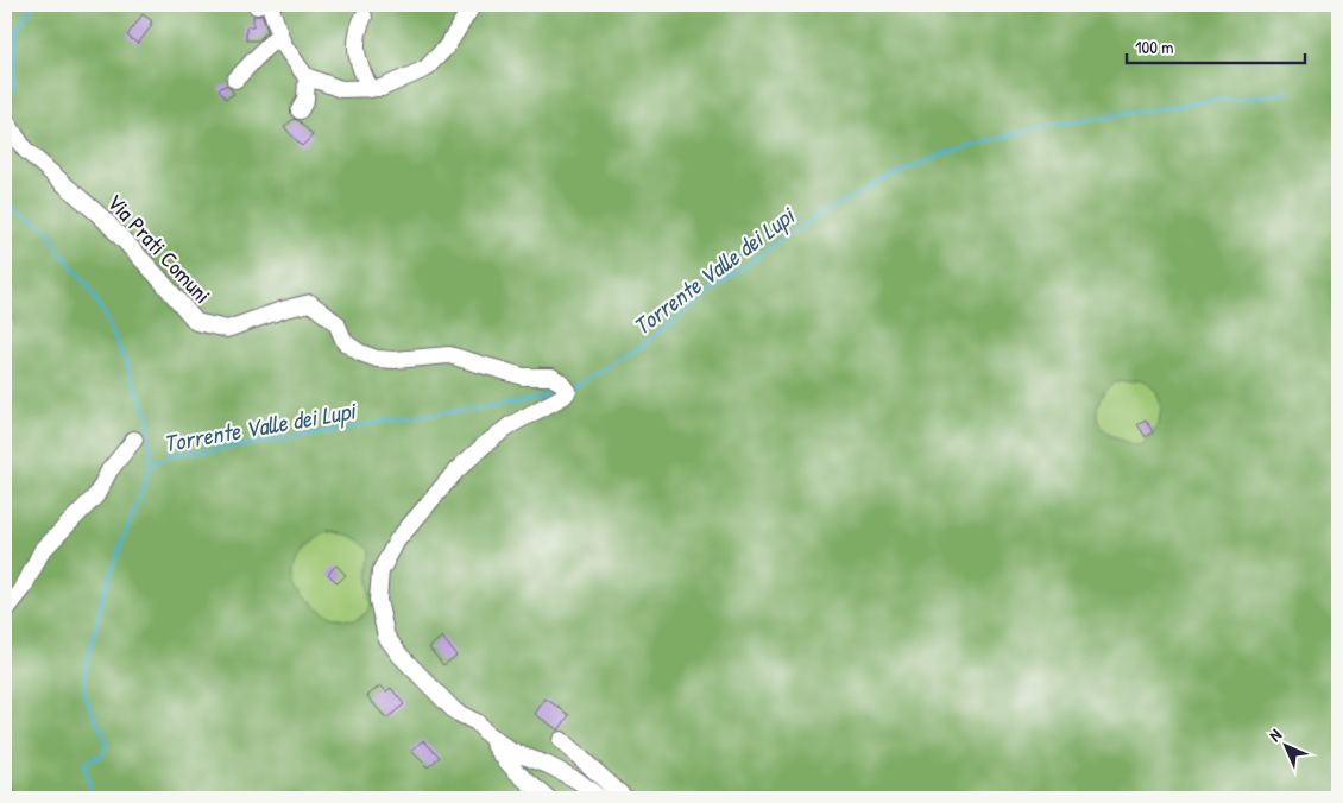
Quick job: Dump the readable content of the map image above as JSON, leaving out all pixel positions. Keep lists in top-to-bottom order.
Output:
{
  "streets": {
    "street": ["Via Prati Comuni"]
  },
  "water": ["Torrente Valle dei Lupi"],
  "scale_bar": "100 m",
  "north": "top left"
}
